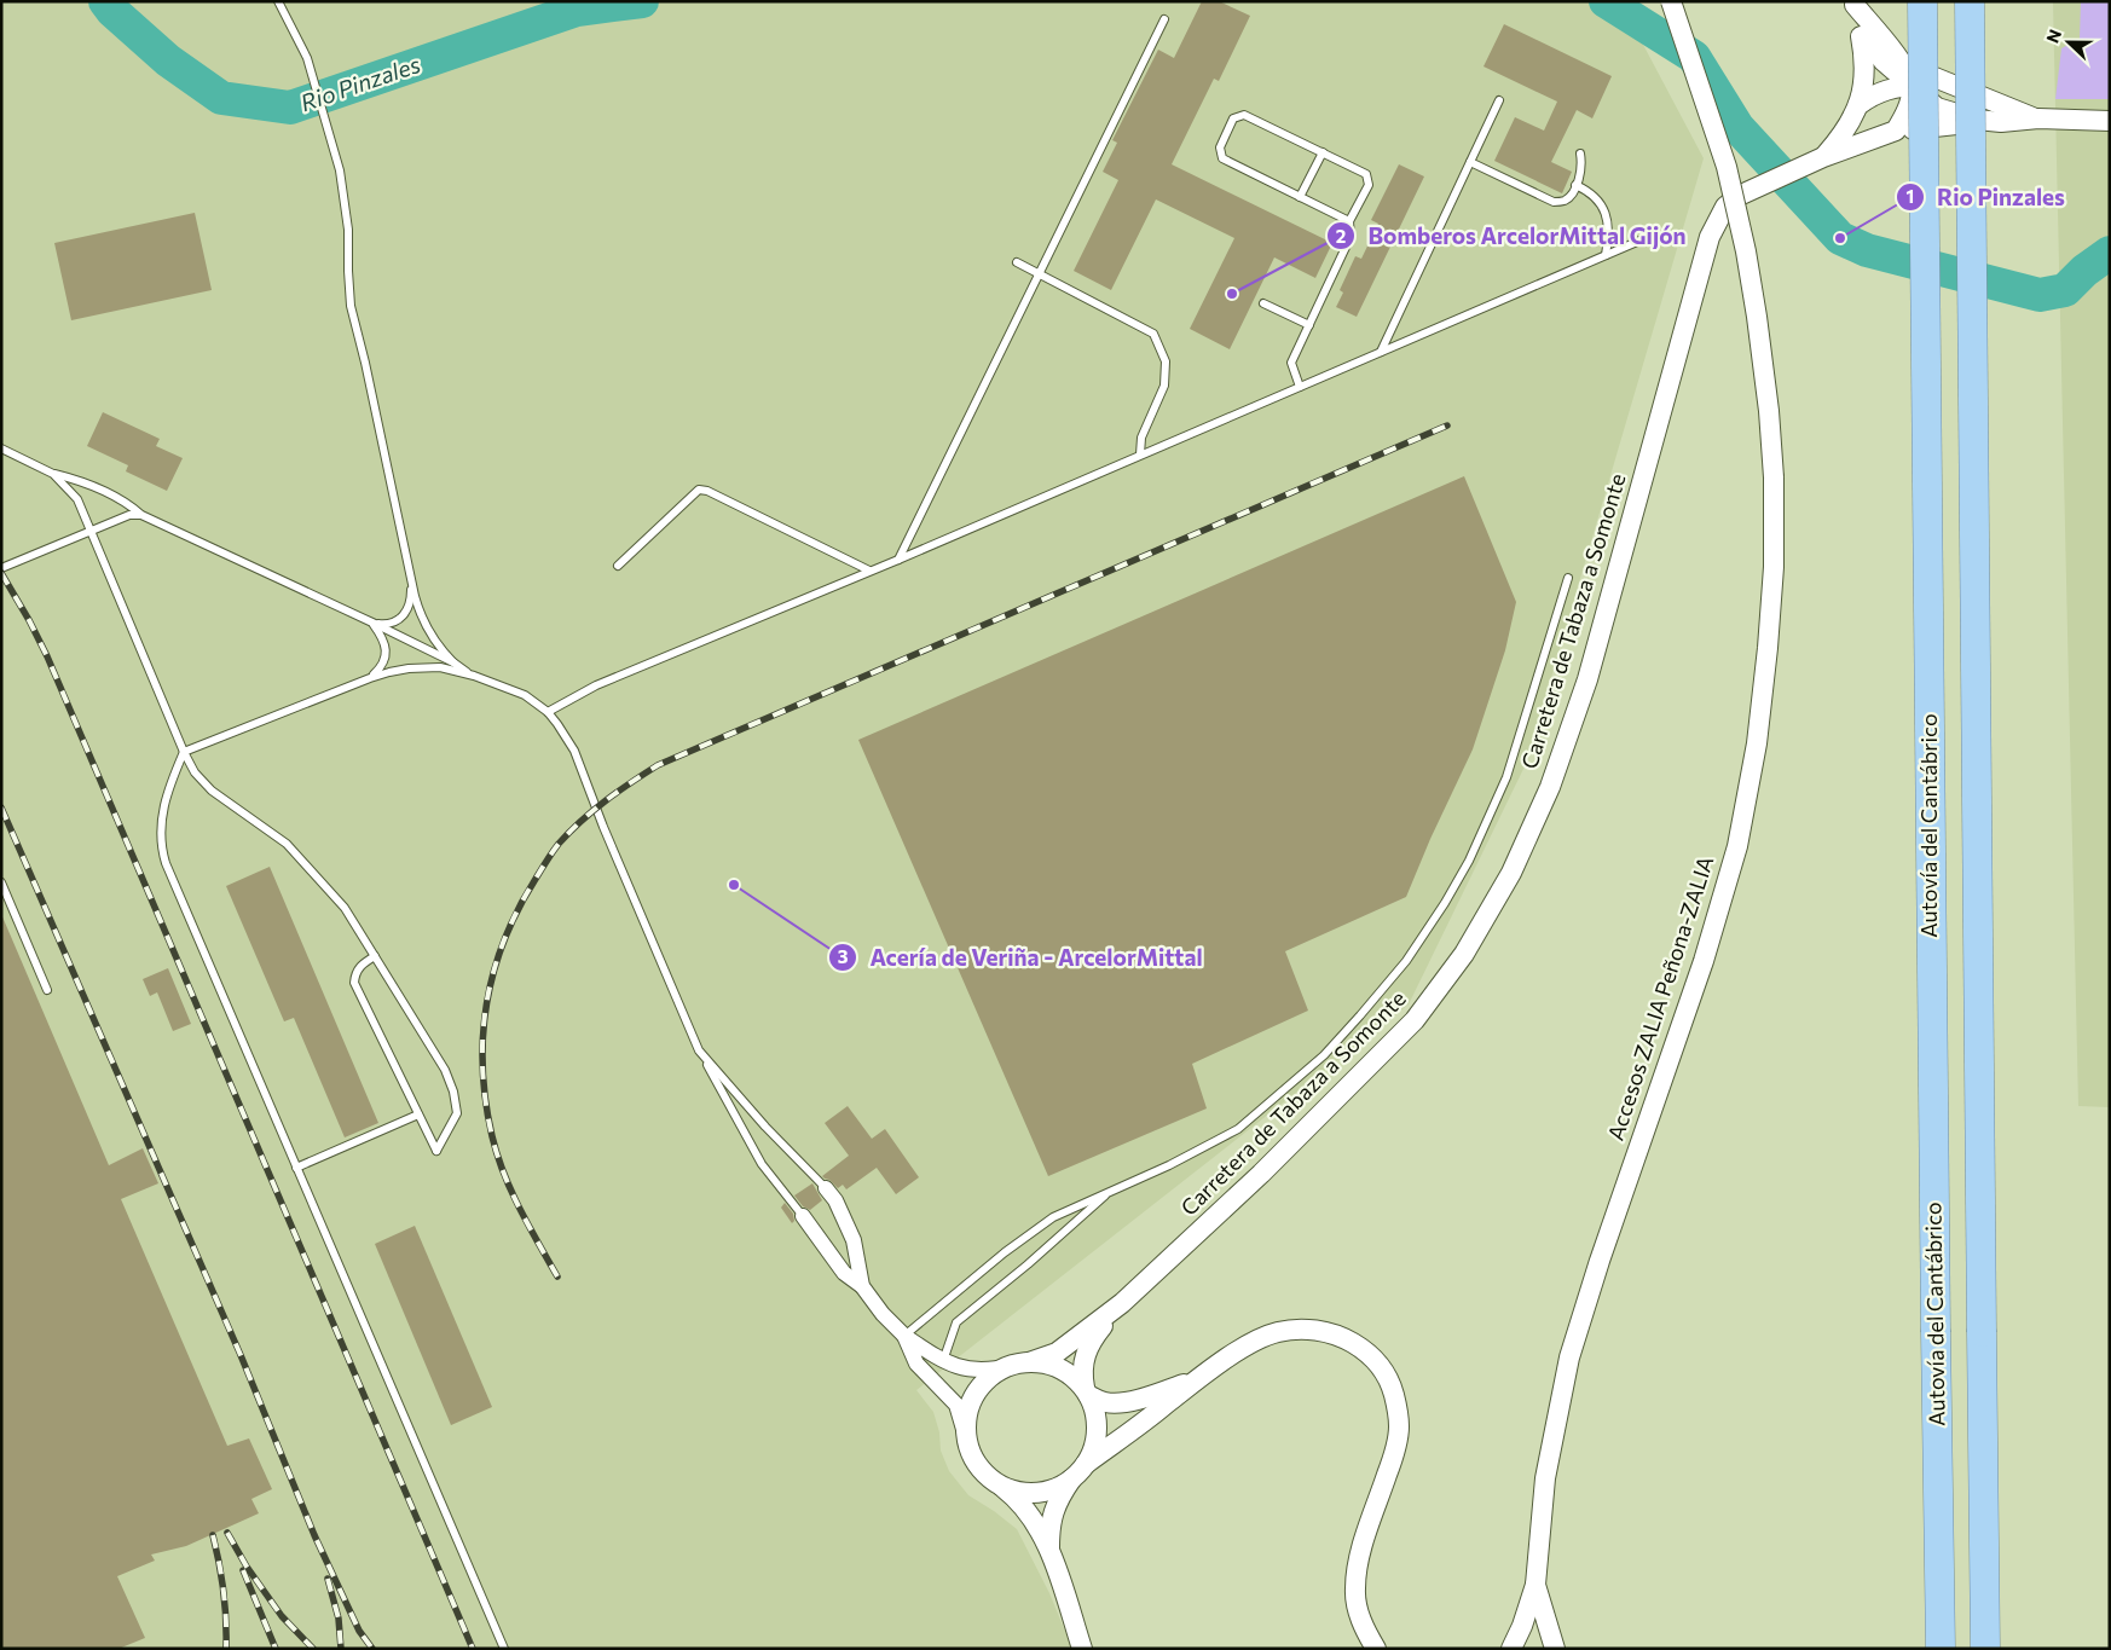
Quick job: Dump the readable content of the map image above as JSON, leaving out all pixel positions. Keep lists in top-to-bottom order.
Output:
{
  "streets": {
    "highway": ["Autovía del Cantábrico"],
    "street": ["Carretera de Tabaza a Somonte", "Accesos ZALIA Peñona-ZALIA"]
  },
  "water": ["Rio Pinzales"],
  "places": ["Rio Pinzales", "Bomberos ArcelorMittal Gijón", "Acería de Veriña - ArcelorMittal"],
  "north": "left"
}
